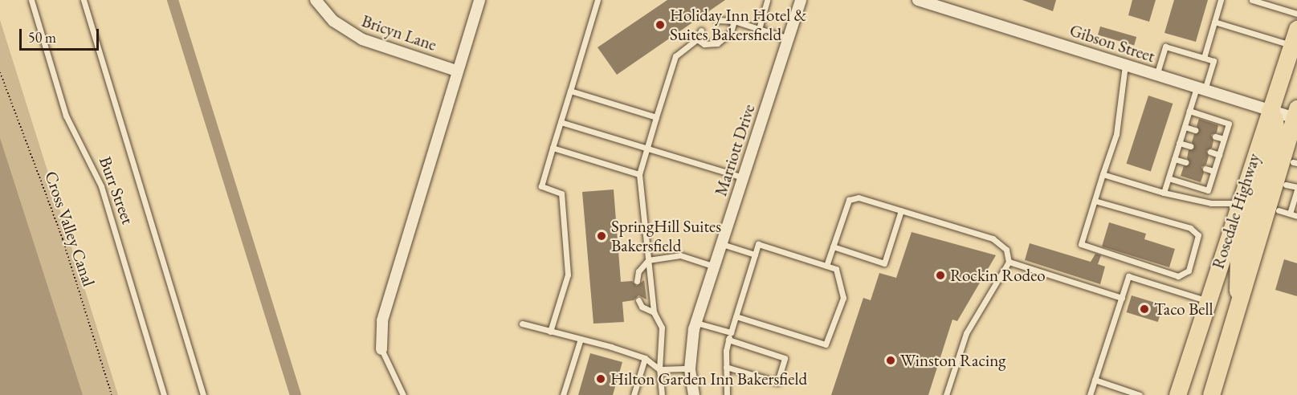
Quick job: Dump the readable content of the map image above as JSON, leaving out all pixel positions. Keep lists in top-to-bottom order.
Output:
{
  "streets": {
    "main road": ["Rosedale Highway"],
    "street": ["Bricyn Lane", "Gibson Street", "Marriott Drive"],
    "lane": ["Burr Street"],
    "path": ["Cross Valley Canal"]
  },
  "crossings": [
    ["Gibson Street", "Rosedale Highway"]
  ],
  "places": [
    "Holiday Inn Hotel & Suites Bakersfield",
    "SpringHill Suites Bakersfield",
    "Rockin Rodeo",
    "Taco Bell",
    "Winston Racing",
    "Hilton Garden Inn Bakersfield"
  ],
  "scale_bar": "50 m"
}
